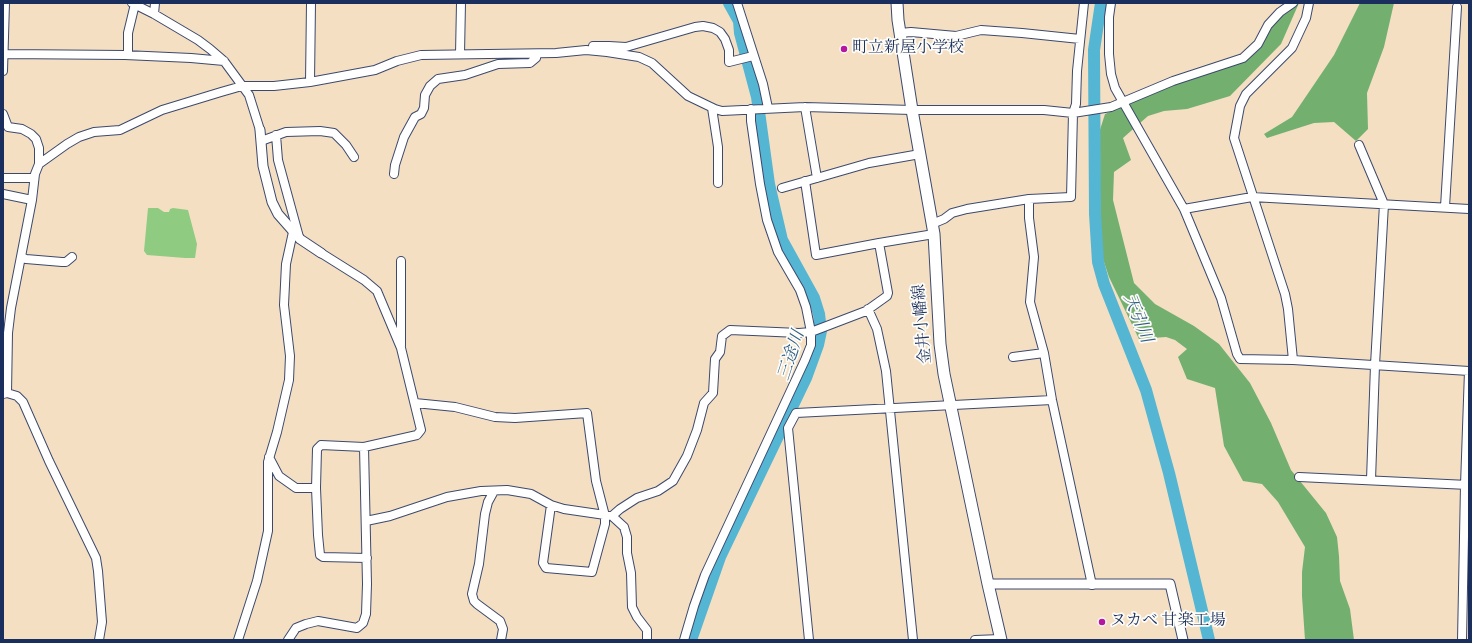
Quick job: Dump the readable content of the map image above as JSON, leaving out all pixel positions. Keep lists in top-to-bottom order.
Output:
{
  "streets": {
    "main road": ["金井小幡線"]
  },
  "water": ["天引川", "三途川"],
  "places": ["町立新屋小学校", "ヌカベ 甘楽工場"]
}
